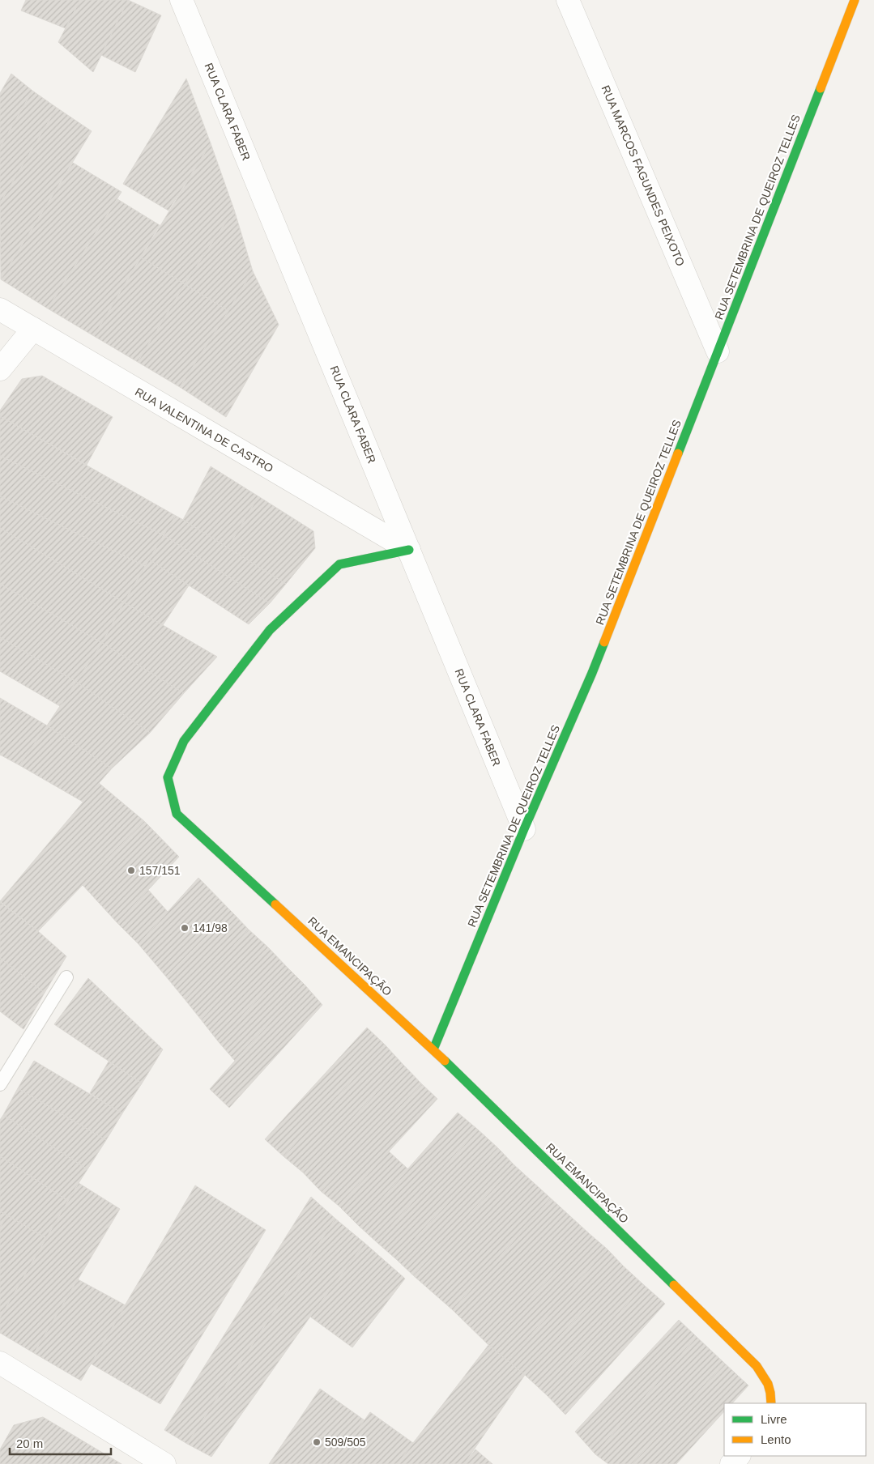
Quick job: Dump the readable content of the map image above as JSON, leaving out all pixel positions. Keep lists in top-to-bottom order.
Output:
{
  "streets": {
    "street": [
      "RUA CLARA FABER",
      "RUA MARCOS FAGUNDES PEIXOTO",
      "RUA SETEMBRINA DE QUEIROZ TELLES",
      "RUA VALENTINA DE CASTRO",
      "RUA EMANCIPAÇÃO"
    ]
  },
  "crossings": [
    ["RUA CLARA FABER", "RUA SETEMBRINA DE QUEIROZ TELLES"],
    ["RUA CLARA FABER", "RUA VALENTINA DE CASTRO"],
    ["RUA CLARA FABER", "RUA EMANCIPAÇÃO"],
    ["RUA MARCOS FAGUNDES PEIXOTO", "RUA SETEMBRINA DE QUEIROZ TELLES"],
    ["RUA SETEMBRINA DE QUEIROZ TELLES", "RUA EMANCIPAÇÃO"],
    ["RUA VALENTINA DE CASTRO", "RUA EMANCIPAÇÃO"]
  ],
  "places": ["157/151", "141/98", "509/505"],
  "legend": ["Livre", "Lento"],
  "scale_bar": "20 m"
}
